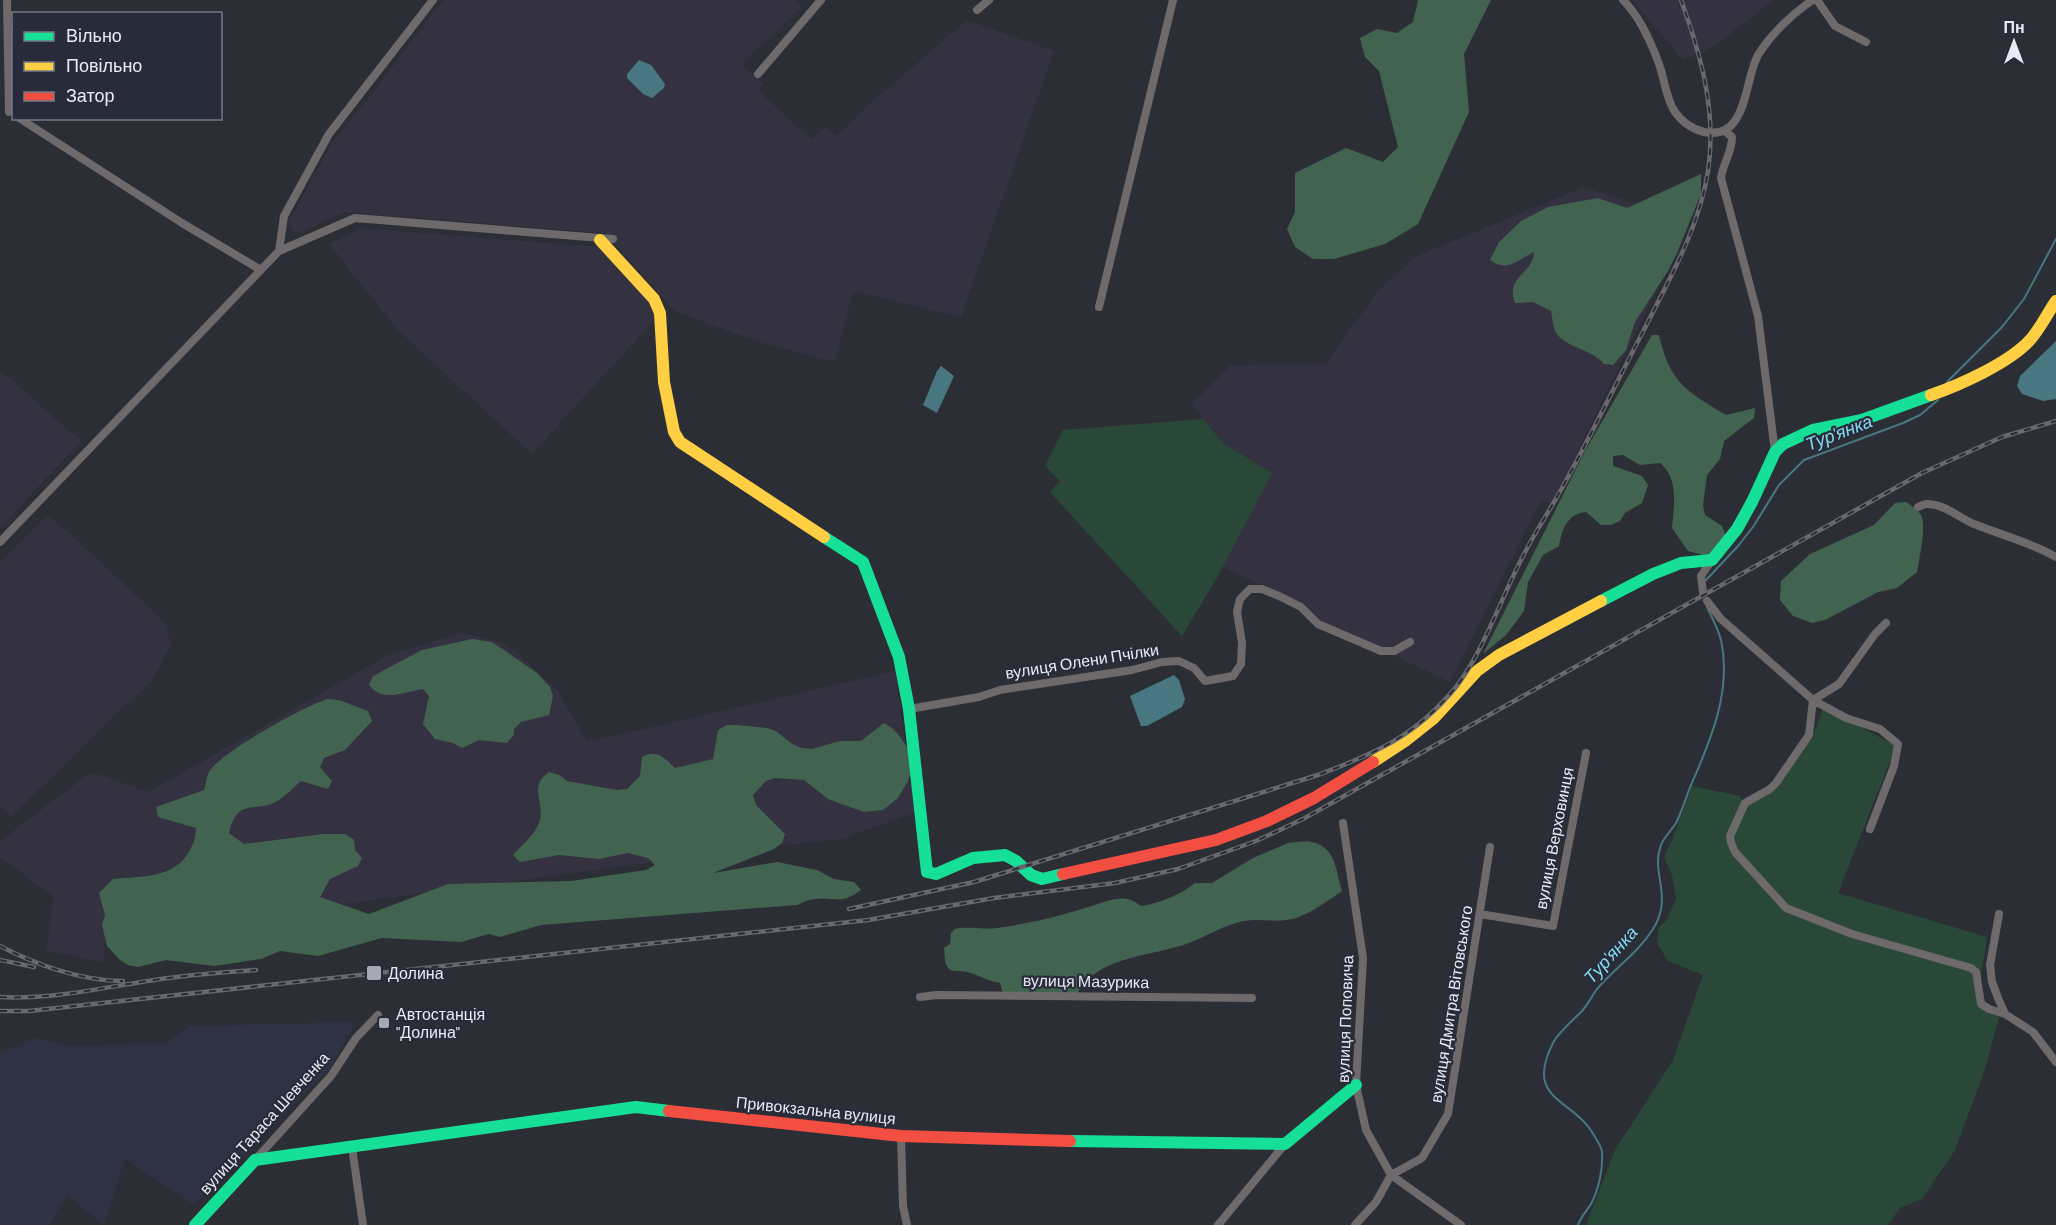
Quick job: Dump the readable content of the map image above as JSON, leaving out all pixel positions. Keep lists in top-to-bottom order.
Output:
{
  "streets": {
    "street": [
      "вулиця Олени Пчілки",
      "вулиця Верховинця",
      "вулиця Мазурика",
      "вулиця Дмитра Вітовського",
      "вулиця Поповича",
      "Привокзальна вулиця",
      "вулиця Тараса Шевченка"
    ]
  },
  "crossings": [
    ["вулиця Верховинця", "вулиця Дмитра Вітовського"],
    ["вулиця Дмитра Вітовського", "вулиця Поповича"],
    ["Привокзальна вулиця", "вулиця Тараса Шевченка"]
  ],
  "water": ["Тур'янка"],
  "places": {
    "transit": ["Долина", "Автостанція \"Долина\""]
  },
  "legend": ["Вільно", "Повільно", "Затор"],
  "north": "top"
}
